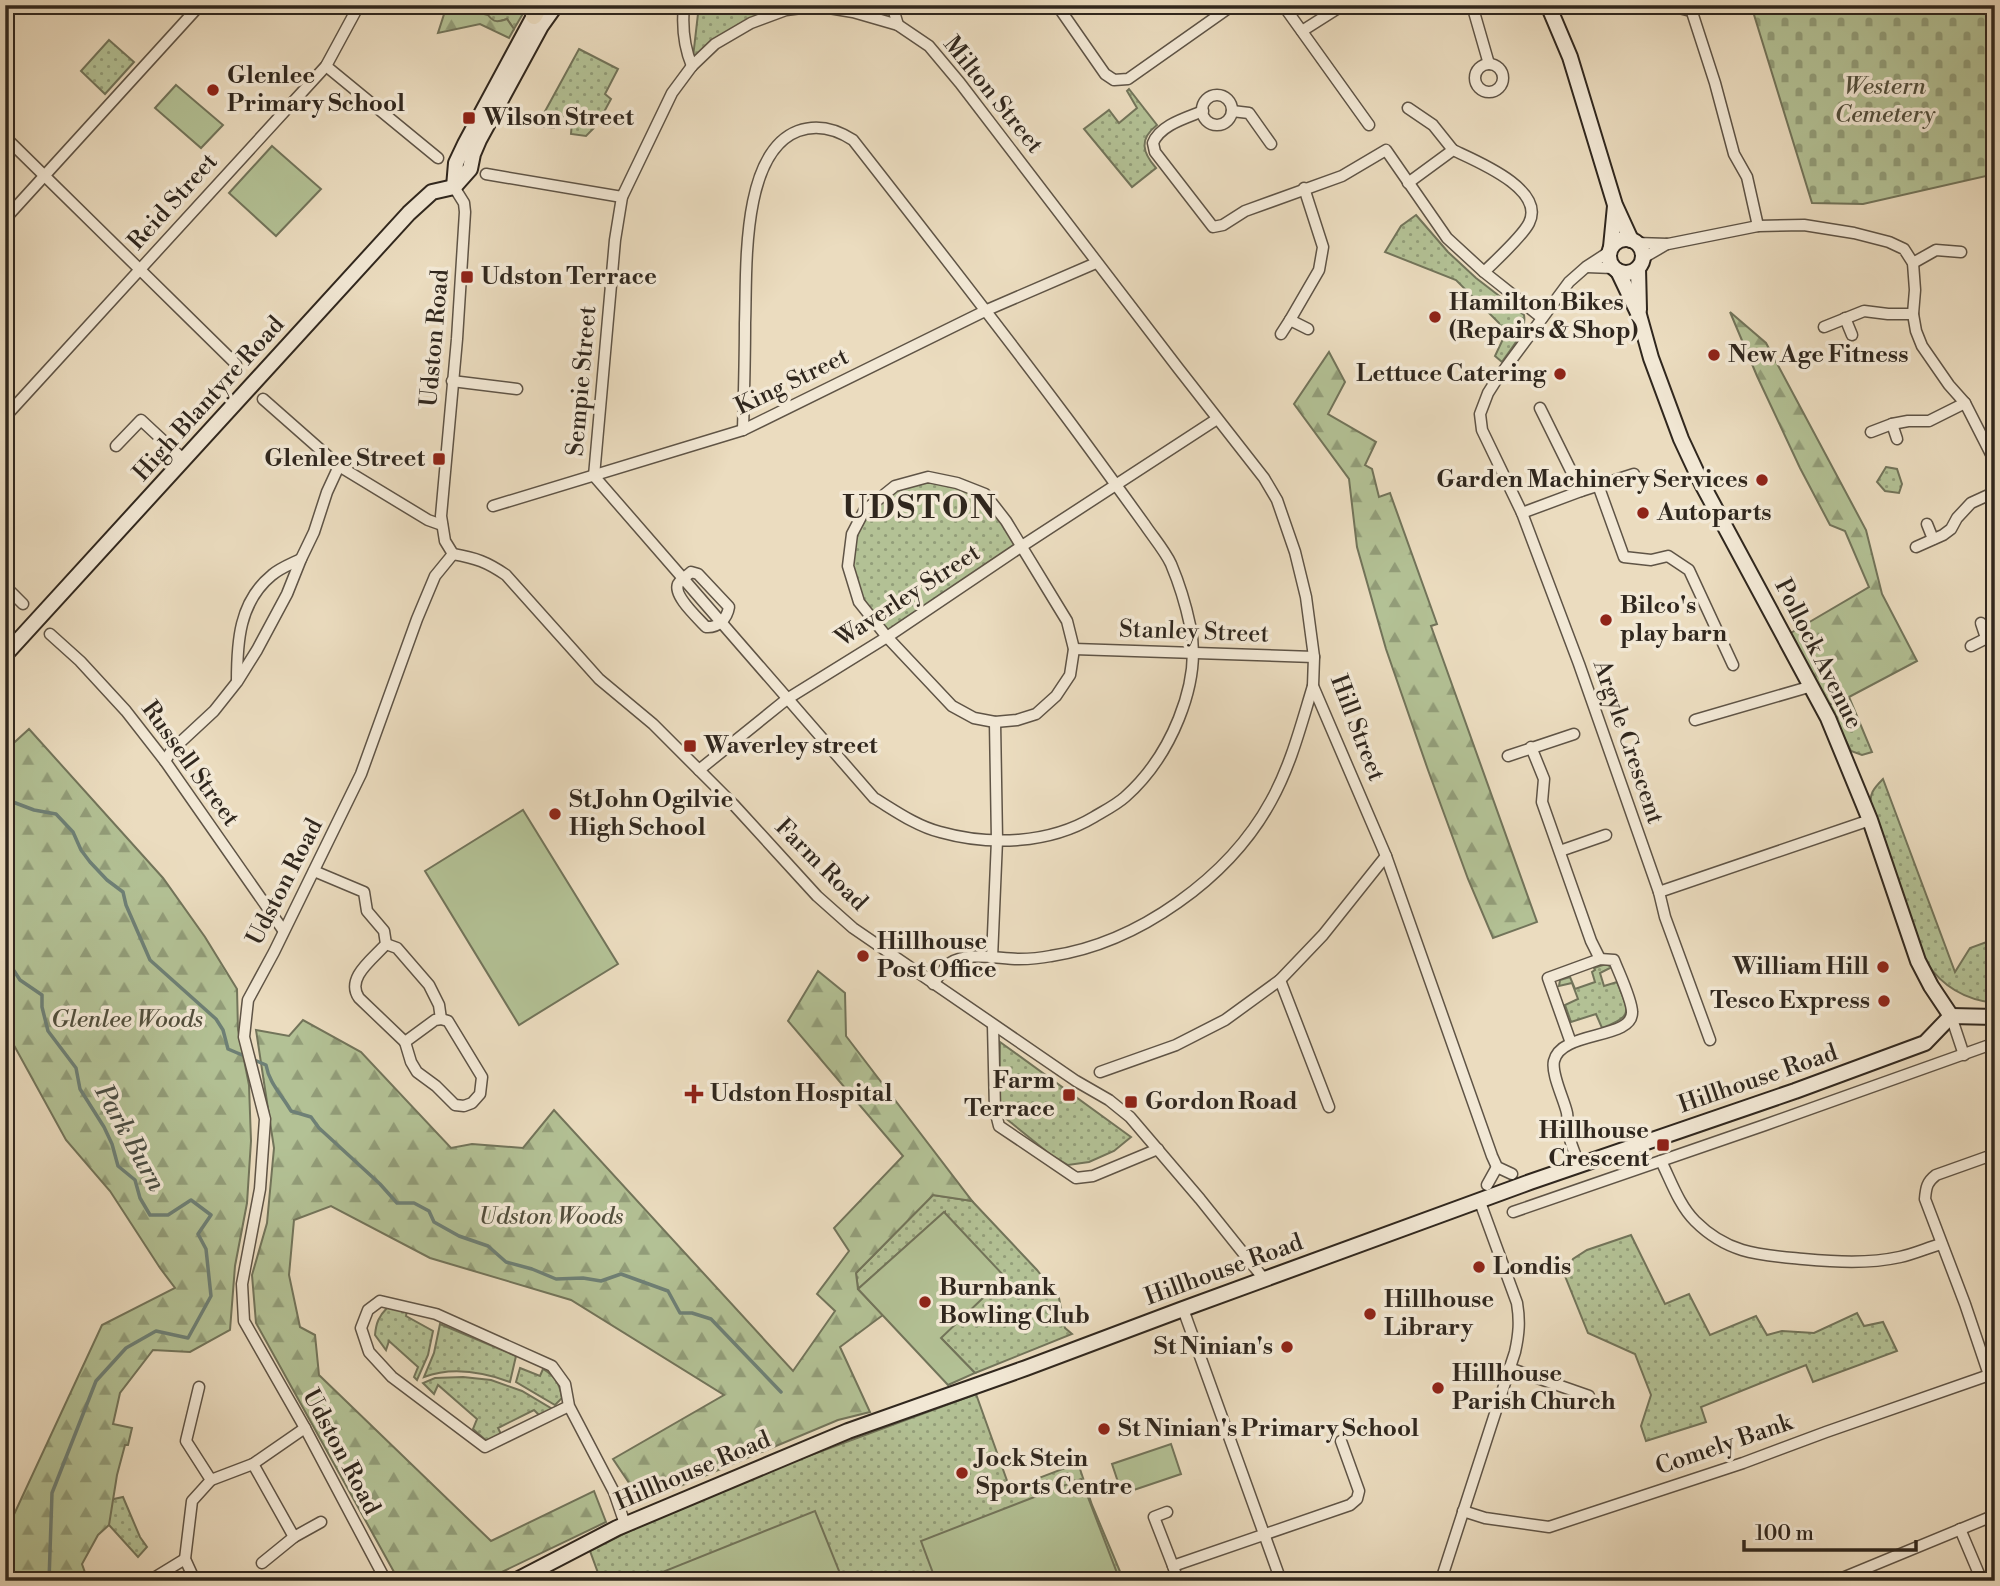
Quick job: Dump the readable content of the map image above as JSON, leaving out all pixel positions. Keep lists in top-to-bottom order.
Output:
{
  "streets": {
    "street": [
      "Milton Street",
      "Reid Street",
      "Udston Road",
      "Sempie Street",
      "King Street",
      "High Blantyre Road",
      "Waverley Street",
      "Stanley Street",
      "Pollock Avenue",
      "Hill Street",
      "Argyle Crescent",
      "Russell Street",
      "Farm Road",
      "Hillhouse Road",
      "Comely Bank"
    ]
  },
  "crossings": [
    ["Milton Street", "Sempie Street"],
    ["Milton Street", "King Street"],
    ["Milton Street", "Hill Street"],
    ["Udston Road", "High Blantyre Road"],
    ["Udston Road", "Russell Street"],
    ["Udston Road", "Farm Road"],
    ["Sempie Street", "King Street"],
    ["Sempie Street", "Waverley Street"],
    ["Sempie Street", "Stanley Street"],
    ["King Street", "Hill Street"],
    ["Waverley Street", "Hill Street"],
    ["Waverley Street", "Farm Road"],
    ["Stanley Street", "Hill Street"],
    ["Pollock Avenue", "Argyle Crescent"],
    ["Pollock Avenue", "Hillhouse Road"],
    ["Farm Road", "Hillhouse Road"]
  ],
  "districts": ["UDSTON"],
  "water": ["Park Burn"],
  "parks": ["Western Cemetery", "Glenlee Woods", "Udston Woods"],
  "places": {
    "other": [
      "Glenlee Primary School",
      "Hamilton Bikes (Repairs & Shop)",
      "New Age Fitness",
      "Lettuce Catering",
      "Garden Machinery Services",
      "Autoparts",
      "Bilco's play barn",
      "St John Ogilvie High School",
      "Hillhouse Post Office",
      "William Hill",
      "Tesco Express",
      "Londis",
      "Burnbank Bowling Club",
      "Hillhouse Library",
      "St Ninian's",
      "Hillhouse Parish Church",
      "St Ninian's Primary School",
      "Jock Stein Sports Centre"
    ],
    "transit": [
      "Wilson Street",
      "Udston Terrace",
      "Glenlee Street",
      "Waverley street",
      "Farm Terrace",
      "Gordon Road",
      "Hillhouse Crescent"
    ],
    "health": ["Udston Hospital"]
  },
  "scale_bar": "100 m"
}
